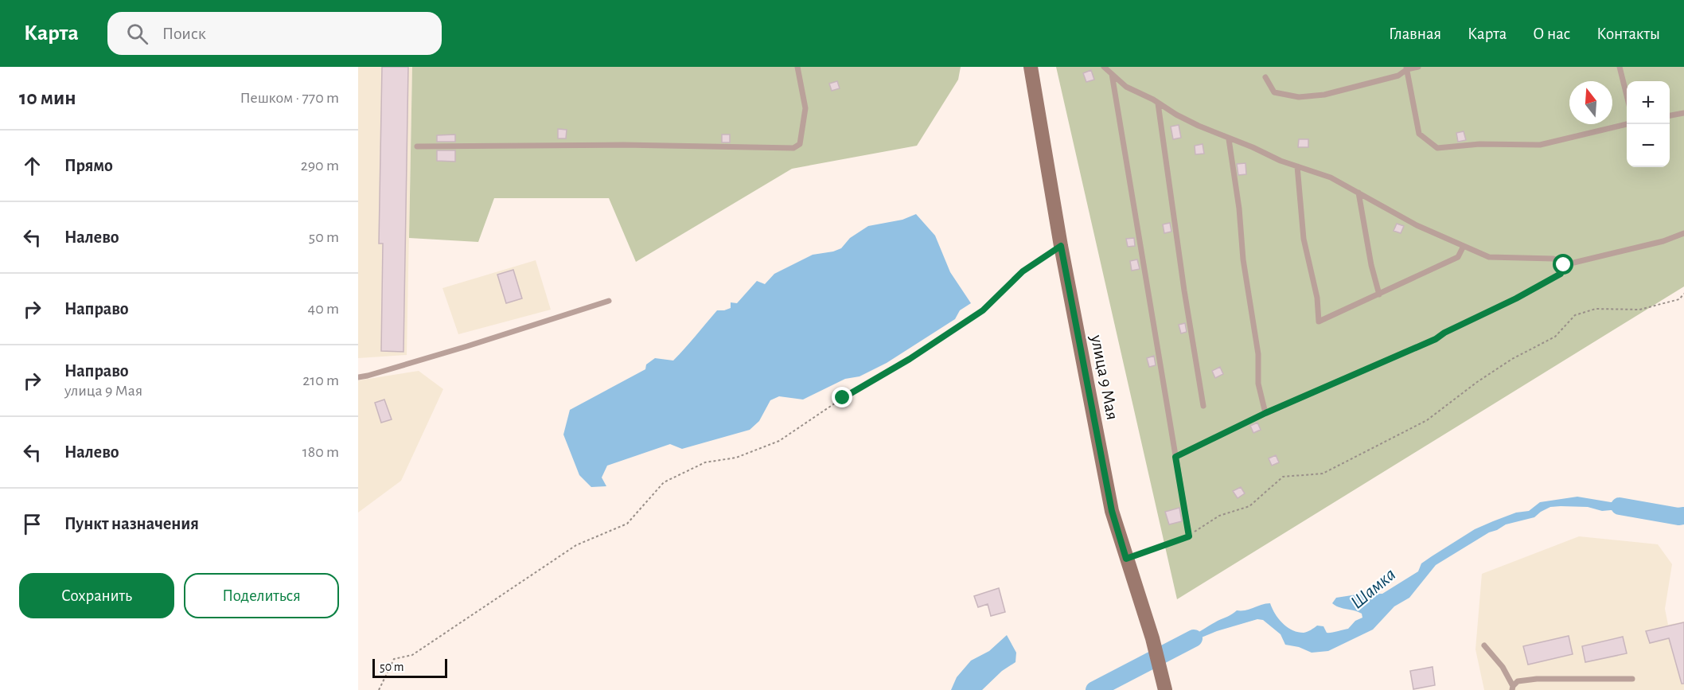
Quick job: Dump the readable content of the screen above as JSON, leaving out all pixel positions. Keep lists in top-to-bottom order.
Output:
{
  "streets": {
    "main road": ["улица 9 Мая"]
  },
  "water": ["Шамка"],
  "scale_bar": "50 m",
  "north": "top",
  "page": {
    "header": "Карта",
    "search": "Поиск",
    "nav": [
      "Главная",
      "Карта",
      "О нас",
      "Контакты"
    ],
    "heading": ["10 мин", "Пешком · 770 m"],
    "map_buttons": ["+", "−"],
    "list": [
      ["Прямо", "290 m"],
      ["Налево", "50 m"],
      ["Направо", "40 m"],
      ["Направо", "улица 9 Мая", "210 m"],
      ["Налево", "180 m"],
      "Пункт назначения"
    ],
    "buttons": ["Сохранить", "Поделиться"],
    "scale": "50 m"
  }
}
